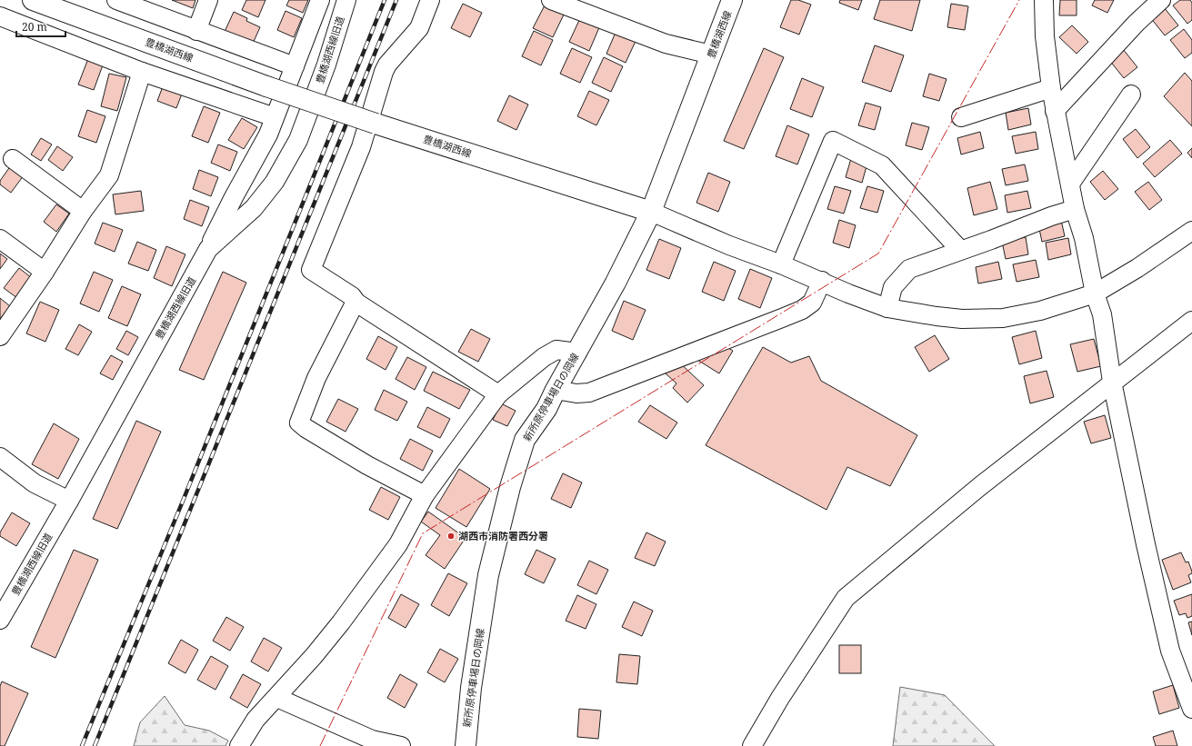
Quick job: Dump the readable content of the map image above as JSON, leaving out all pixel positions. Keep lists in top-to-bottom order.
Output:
{
  "streets": {
    "main road": ["豊橋湖西線", "新所原停車場日の岡線"],
    "street": ["豊橋湖西線旧道"]
  },
  "crossings": [
    ["豊橋湖西線", "新所原停車場日の岡線"]
  ],
  "places": ["湖西市消防署西分署"],
  "scale_bar": "20 m"
}
